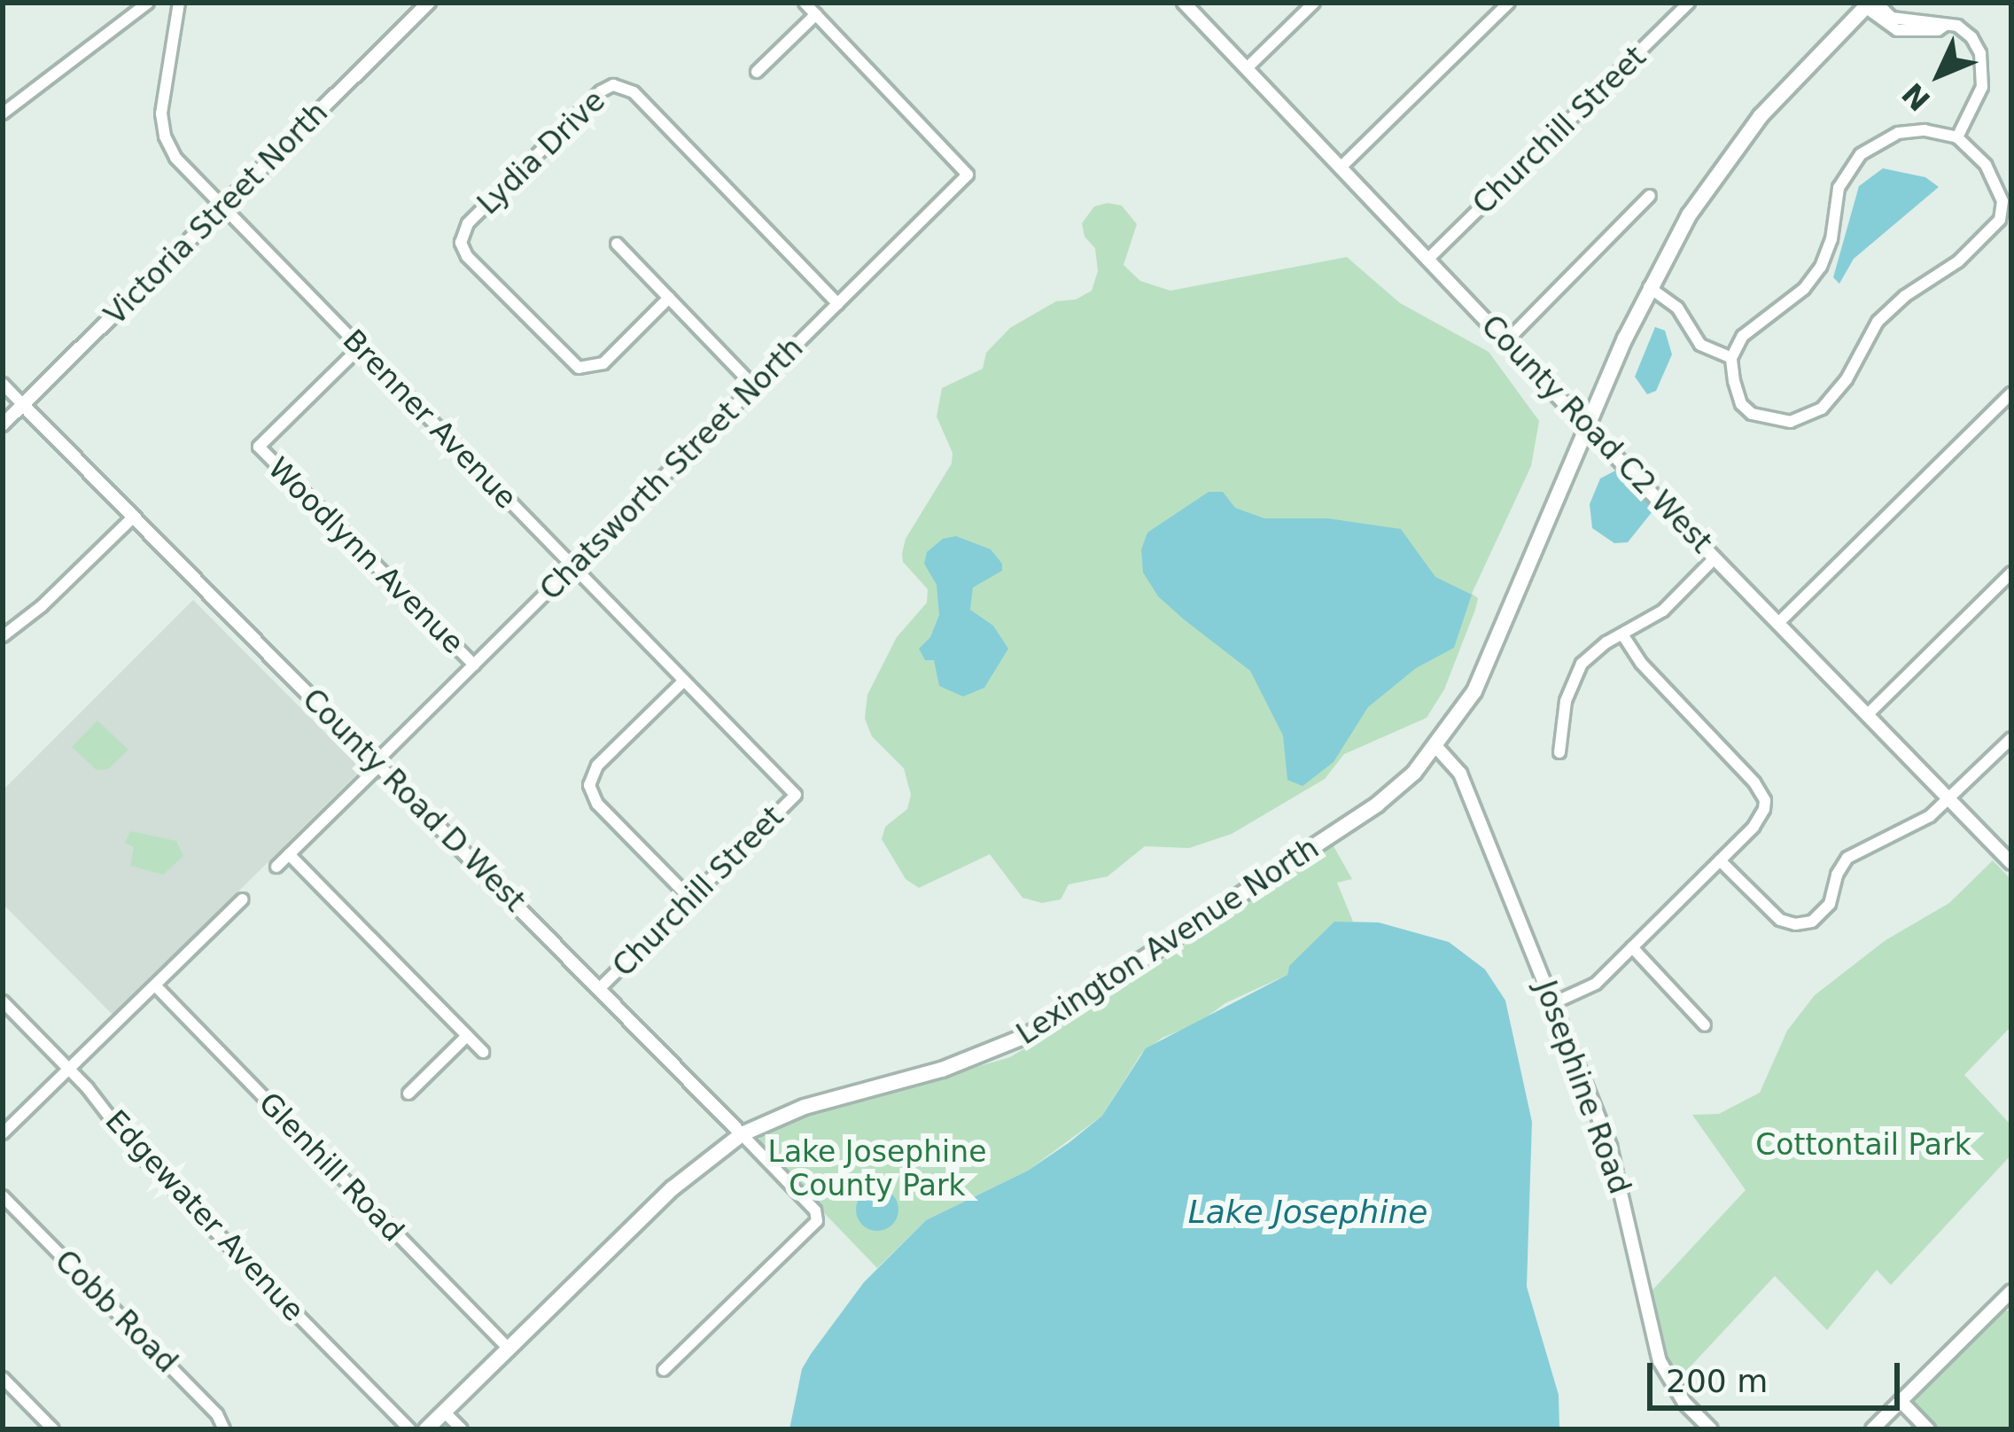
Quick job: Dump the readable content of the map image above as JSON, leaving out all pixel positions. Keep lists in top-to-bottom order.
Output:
{
  "streets": {
    "main road": ["Lexington Avenue North"],
    "street": [
      "Churchill Street",
      "Lydia Drive",
      "Victoria Street North",
      "Brenner Avenue",
      "County Road C2 West",
      "Chatsworth Street North",
      "Woodlynn Avenue",
      "County Road D West",
      "Josephine Road",
      "Glenhill Road",
      "Edgewater Avenue",
      "Cobb Road"
    ]
  },
  "crossings": [
    ["Churchill Street", "Brenner Avenue"],
    ["Churchill Street", "County Road C2 West"],
    ["Churchill Street", "County Road D West"],
    ["Lydia Drive", "Chatsworth Street North"],
    ["Victoria Street North", "Brenner Avenue"],
    ["Victoria Street North", "County Road D West"],
    ["Brenner Avenue", "Chatsworth Street North"],
    ["Brenner Avenue", "Woodlynn Avenue"],
    ["County Road C2 West", "Lexington Avenue North"],
    ["Chatsworth Street North", "Woodlynn Avenue"],
    ["Chatsworth Street North", "County Road D West"],
    ["County Road D West", "Lexington Avenue North"],
    ["Lexington Avenue North", "Josephine Road"],
    ["Lexington Avenue North", "Glenhill Road"]
  ],
  "water": ["Lake Josephine"],
  "parks": ["Cottontail Park", "Lake Josephine County Park"],
  "scale_bar": "200 m",
  "north": "bottom left"
}
